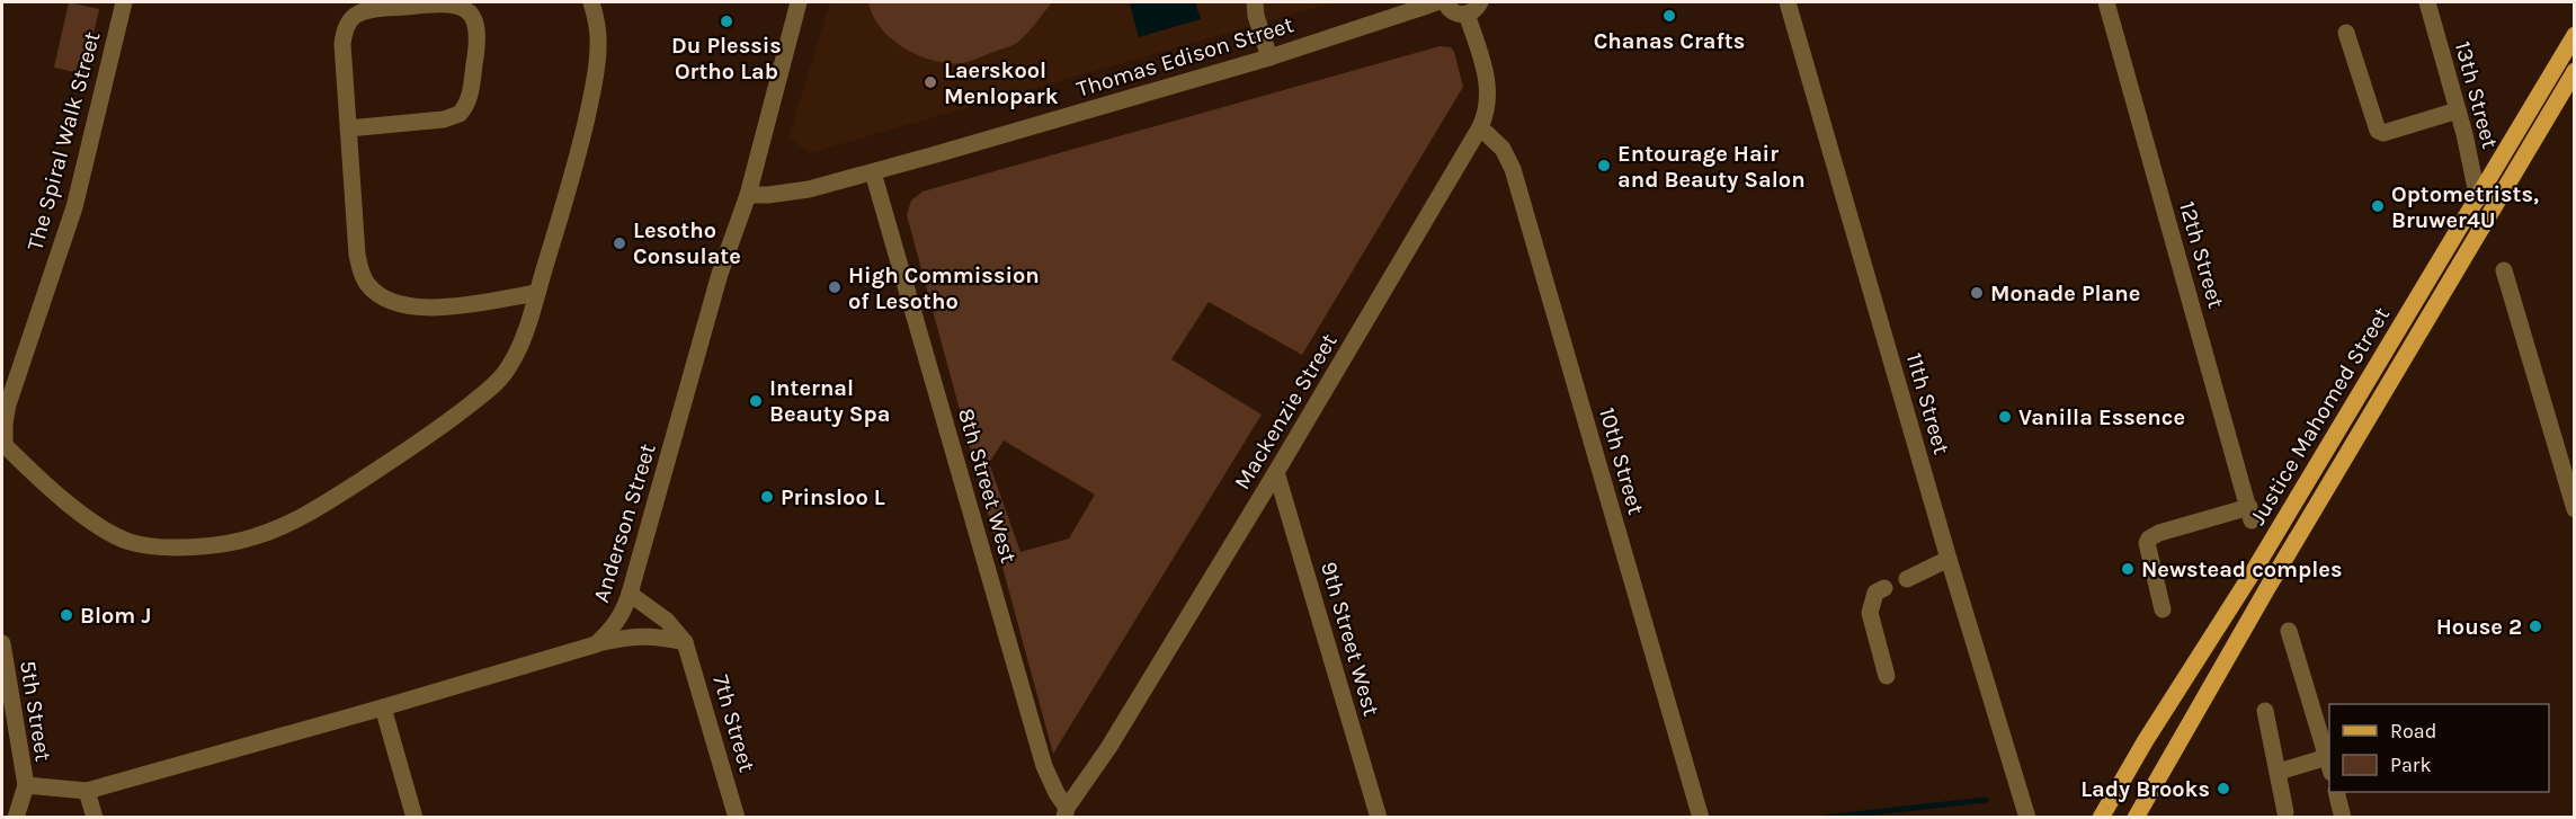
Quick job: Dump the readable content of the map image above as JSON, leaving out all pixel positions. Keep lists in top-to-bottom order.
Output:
{
  "streets": {
    "main road": ["Justice Mahomed Street"],
    "street": [
      "Thomas Edison Street",
      "13th Street",
      "The Spiral Walk Street",
      "12th Street",
      "11th Street",
      "Mackenzie Street",
      "10th Street",
      "8th Street West",
      "Anderson Street",
      "9th Street West",
      "5th Street",
      "7th Street"
    ]
  },
  "crossings": [
    ["Thomas Edison Street", "8th Street West"],
    ["Thomas Edison Street", "Anderson Street"],
    ["13th Street", "Justice Mahomed Street"],
    ["Mackenzie Street", "10th Street"],
    ["Mackenzie Street", "8th Street West"],
    ["Mackenzie Street", "9th Street West"],
    ["Anderson Street", "7th Street"]
  ],
  "places": [
    "Chanas Crafts",
    "Du Plessis Ortho Lab",
    "Laerskool Menlopark",
    "Entourage Hair and Beauty Salon",
    "Optometrists, Bruwer4U",
    "Lesotho Consulate",
    "High Commission of Lesotho",
    "Monade Plane",
    "Internal Beauty Spa",
    "Vanilla Essence",
    "Prinsloo L",
    "Newstead comples",
    "Blom J",
    "House 2",
    "Lady Brooks"
  ],
  "legend": ["Road", "Park"]
}
